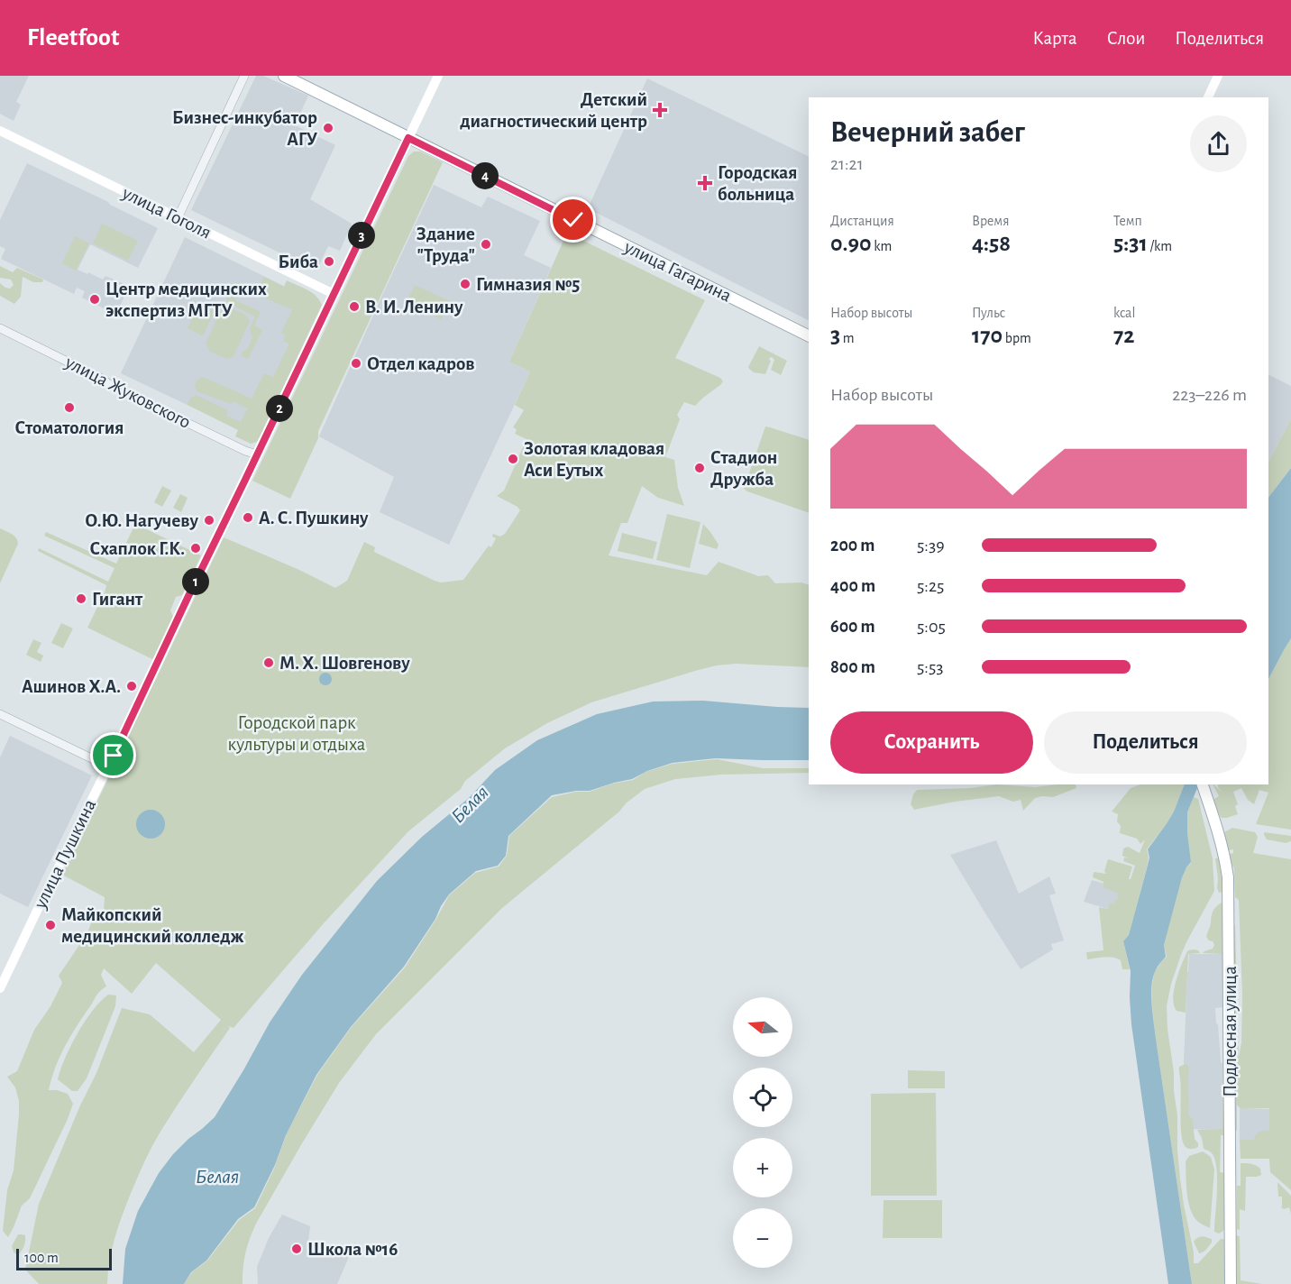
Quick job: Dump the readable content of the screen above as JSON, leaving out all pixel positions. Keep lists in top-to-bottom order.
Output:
{
  "streets": {
    "main road": [
      "улица Гоголя",
      "улица Гагарина",
      "улица Пушкина",
      "Подлесная улица"
    ],
    "street": ["улица Жуковского"]
  },
  "crossings": [
    ["улица Гоголя", "улица Пушкина"],
    ["улица Гагарина", "улица Пушкина"],
    ["улица Жуковского", "улица Пушкина"]
  ],
  "water": ["Белая"],
  "parks": ["Городской парк культуры и отдыха"],
  "places": {
    "health": ["Детский диагностический центр", "Городская больница"],
    "other": [
      "Бизнес-инкубатор АГУ",
      "Здание \"Труда\"",
      "Биба",
      "Гимназия №5",
      "Центр медицинских экспертиз МГТУ",
      "В. И. Ленину",
      "Отдел кадров",
      "Стоматология",
      "Золотая кладовая Аси Еутых",
      "Стадион Дружба",
      "А. С. Пушкину",
      "О.Ю. Нагучеву",
      "Схаплок Г.К.",
      "Гигант",
      "М. Х. Шовгенову",
      "Ашинов Х.А.",
      "Майкопский медицинский колледж",
      "Школа №16"
    ]
  },
  "scale_bar": "100 m",
  "north": "left",
  "page": {
    "header": "Fleetfoot",
    "nav": ["Карта", "Слои", "Поделиться"],
    "heading": ["Вечерний забег", "21:21"],
    "pins": [
      "4",
      "3",
      "2",
      "1"
    ],
    "stats": [
      ["Дистанция", "0.90 km"],
      ["Время", "4:58"],
      ["Темп", "5:31 /km"],
      ["Набор высоты", "3 m"],
      ["Пульс", "170 bpm"],
      ["kcal", "72"]
    ],
    "chart": ["Набор высоты", "223–226 m"],
    "list": [
      {
        "name": "200 m",
        "note": "5:39"
      },
      {
        "name": "400 m",
        "note": "5:25"
      },
      {
        "name": "600 m",
        "note": "5:05"
      },
      {
        "name": "800 m",
        "note": "5:53"
      }
    ],
    "buttons": ["Сохранить", "Поделиться"],
    "map_buttons": ["+", "−"],
    "scale": "100 m"
  }
}
